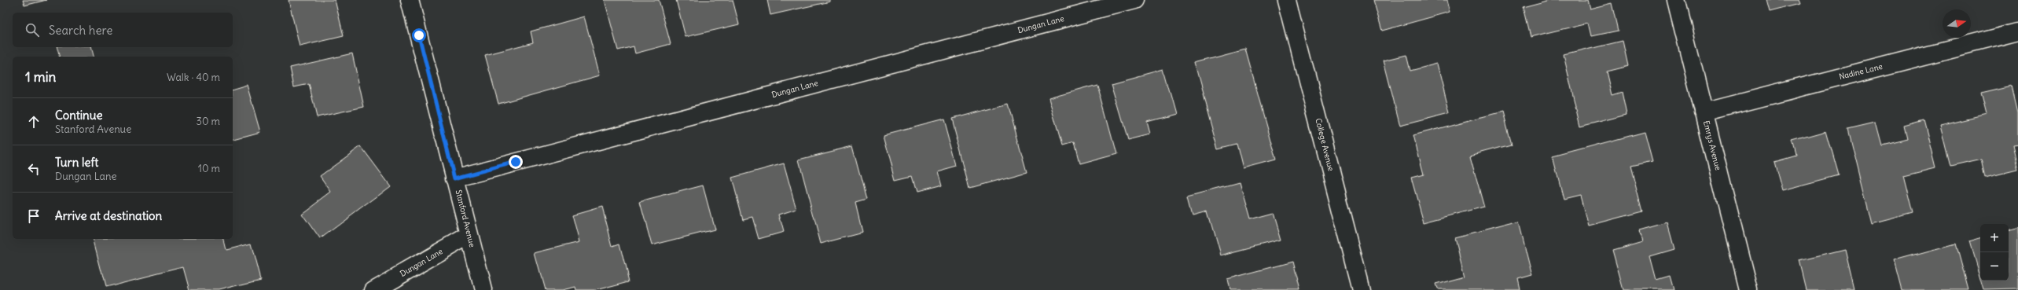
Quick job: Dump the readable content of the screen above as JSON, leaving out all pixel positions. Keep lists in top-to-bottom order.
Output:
{
  "streets": {
    "street": [
      "Dungan Lane",
      "Nadine Lane",
      "College Avenue",
      "Emrys Avenue",
      "Stanford Avenue"
    ]
  },
  "crossings": [
    ["Dungan Lane", "Stanford Avenue"],
    ["Nadine Lane", "Emrys Avenue"]
  ],
  "north": "right",
  "page": {
    "search": "Search here",
    "heading": ["1 min", "Walk · 40 m"],
    "list": [
      ["Continue", "Stanford Avenue", "30 m"],
      ["Turn left", "Dungan Lane", "10 m"],
      "Arrive at destination"
    ],
    "map_buttons": ["+", "−"]
  }
}
